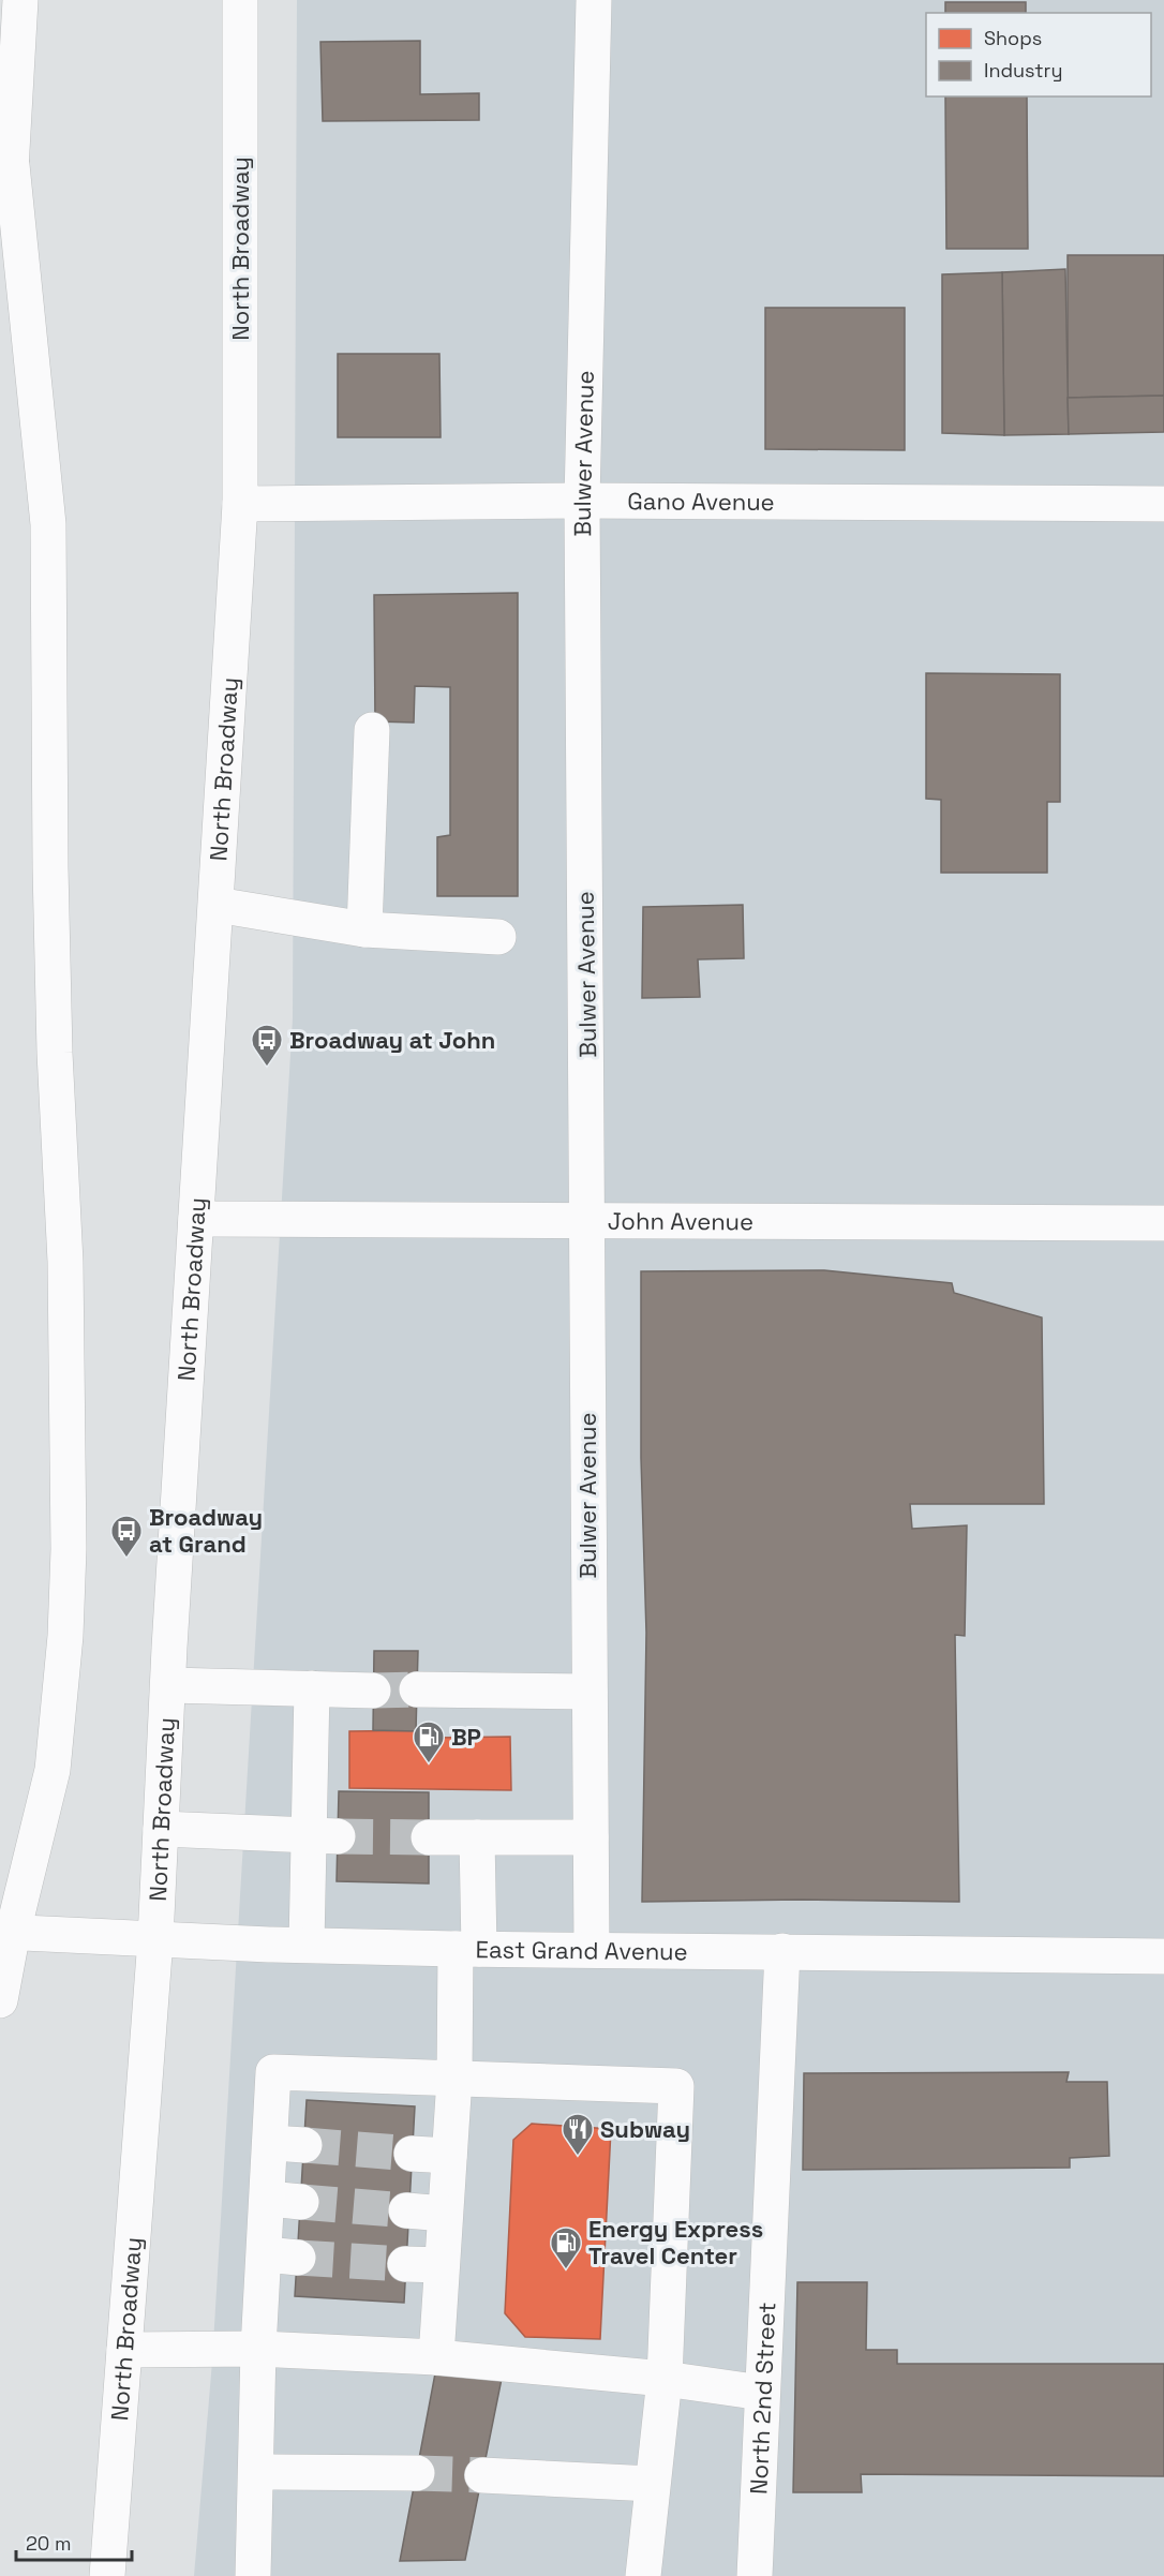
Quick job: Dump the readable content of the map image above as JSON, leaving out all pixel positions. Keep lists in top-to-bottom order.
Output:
{
  "streets": {
    "main road": [
      "North Broadway",
      "Bulwer Avenue",
      "Gano Avenue",
      "John Avenue",
      "East Grand Avenue",
      "North 2nd Street"
    ]
  },
  "crossings": [
    ["North Broadway", "Gano Avenue"],
    ["North Broadway", "John Avenue"],
    ["North Broadway", "East Grand Avenue"],
    ["Bulwer Avenue", "Gano Avenue"],
    ["Bulwer Avenue", "John Avenue"],
    ["Bulwer Avenue", "East Grand Avenue"],
    ["East Grand Avenue", "North 2nd Street"]
  ],
  "places": {
    "bus stop": ["Broadway at John", "Broadway at Grand"],
    "fuel station": ["BP", "Energy Express Travel Center"],
    "restaurant": ["Subway"]
  },
  "legend": ["Shops", "Industry"],
  "scale_bar": "20 m"
}
